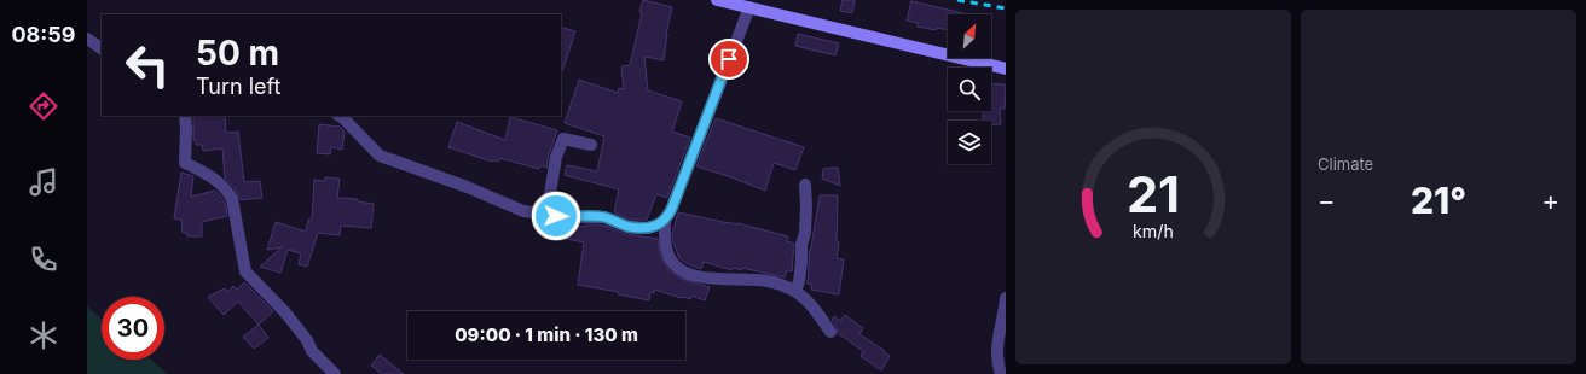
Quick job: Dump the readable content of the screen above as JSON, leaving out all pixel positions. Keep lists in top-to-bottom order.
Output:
{
  "north": "top right",
  "page": {
    "tabs": "08:59",
    "tile": "Climate",
    "turn": ["50 m", "Turn left"],
    "heat": ["−", "21°", "+"],
    "limit": "30",
    "trip": "09:00 · 1 min · 130 m",
    "gauge": ["21", "km/h"]
  }
}
